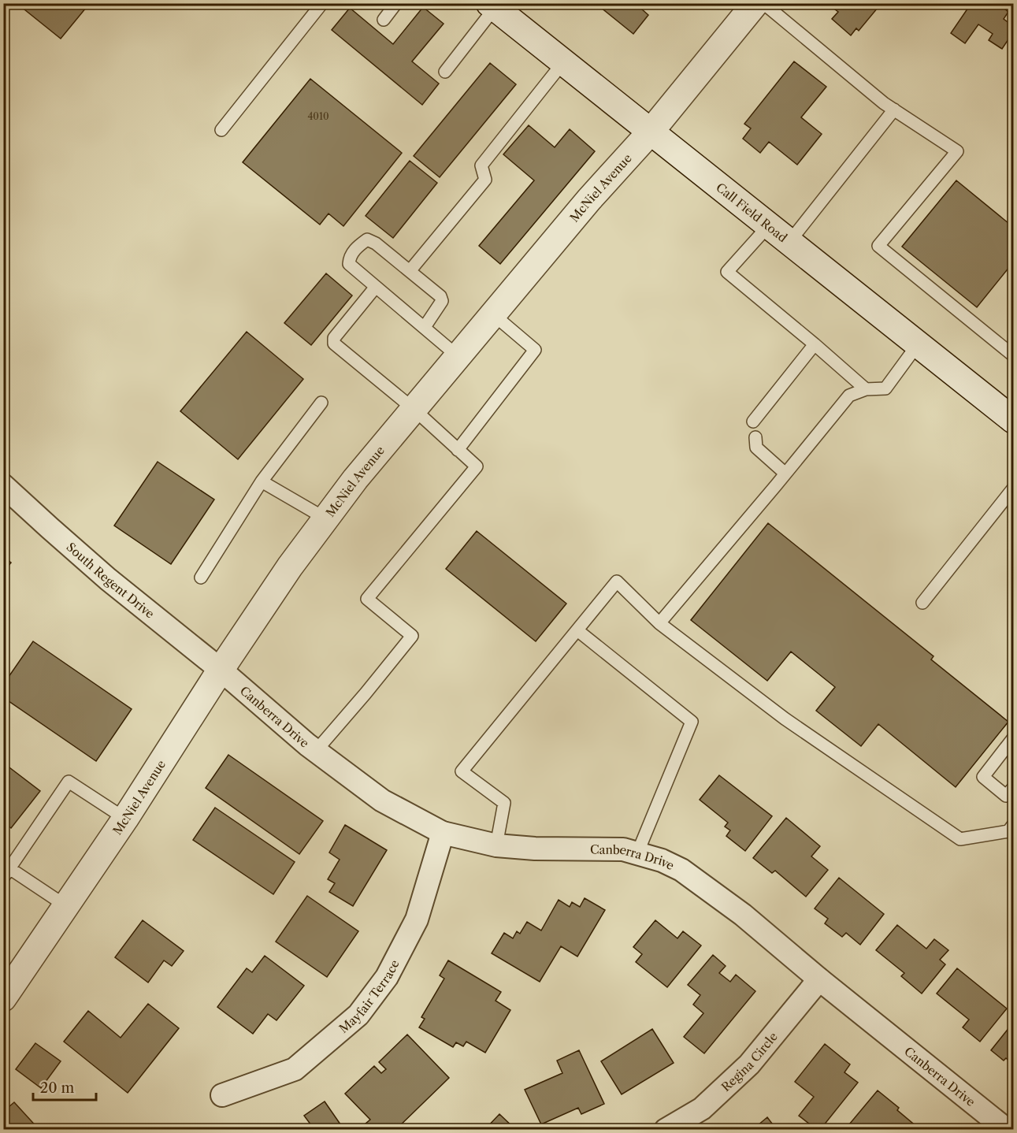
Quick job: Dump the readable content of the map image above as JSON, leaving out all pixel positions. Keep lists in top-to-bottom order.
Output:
{
  "streets": {
    "street": [
      "McNiel Avenue",
      "Call Field Road",
      "South Regent Drive",
      "Canberra Drive",
      "Mayfair Terrace",
      "Regina Circle"
    ]
  },
  "crossings": [
    ["McNiel Avenue", "Call Field Road"],
    ["McNiel Avenue", "South Regent Drive"],
    ["McNiel Avenue", "Canberra Drive"],
    ["South Regent Drive", "Canberra Drive"],
    ["Canberra Drive", "Mayfair Terrace"],
    ["Canberra Drive", "Regina Circle"]
  ],
  "house_numbers": ["4010"],
  "scale_bar": "20 m"
}
